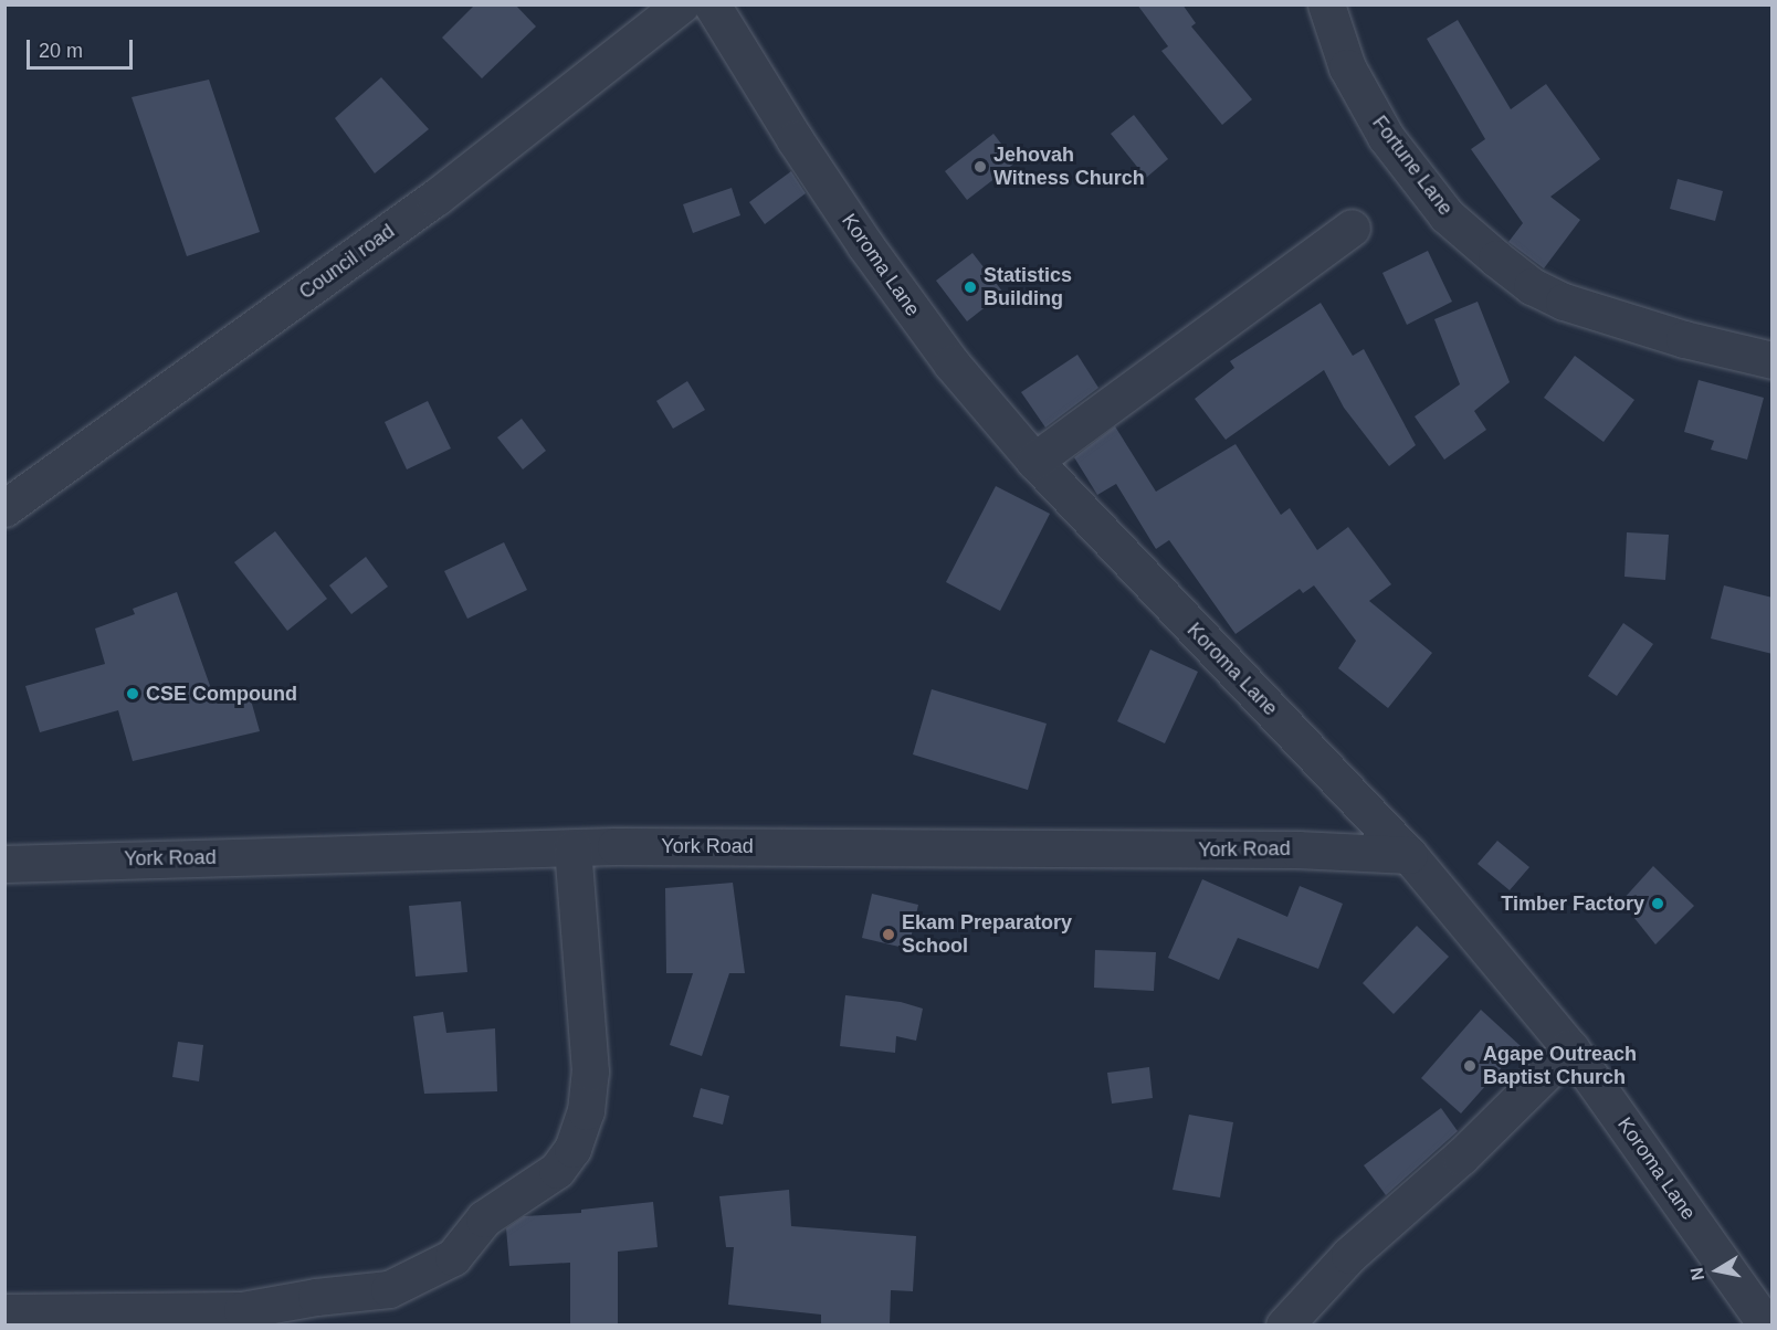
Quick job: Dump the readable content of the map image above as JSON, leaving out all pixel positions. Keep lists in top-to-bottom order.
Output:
{
  "streets": {
    "street": [
      "Fortune Lane",
      "Council road",
      "Koroma Lane",
      "York Road"
    ]
  },
  "crossings": [
    ["Koroma Lane", "York Road"]
  ],
  "places": [
    "Jehovah Witness Church",
    "Statistics Building",
    "CSE Compound",
    "Timber Factory",
    "Ekam Preparatory School",
    "Agape Outreach Baptist Church"
  ],
  "scale_bar": "20 m",
  "north": "left"
}
